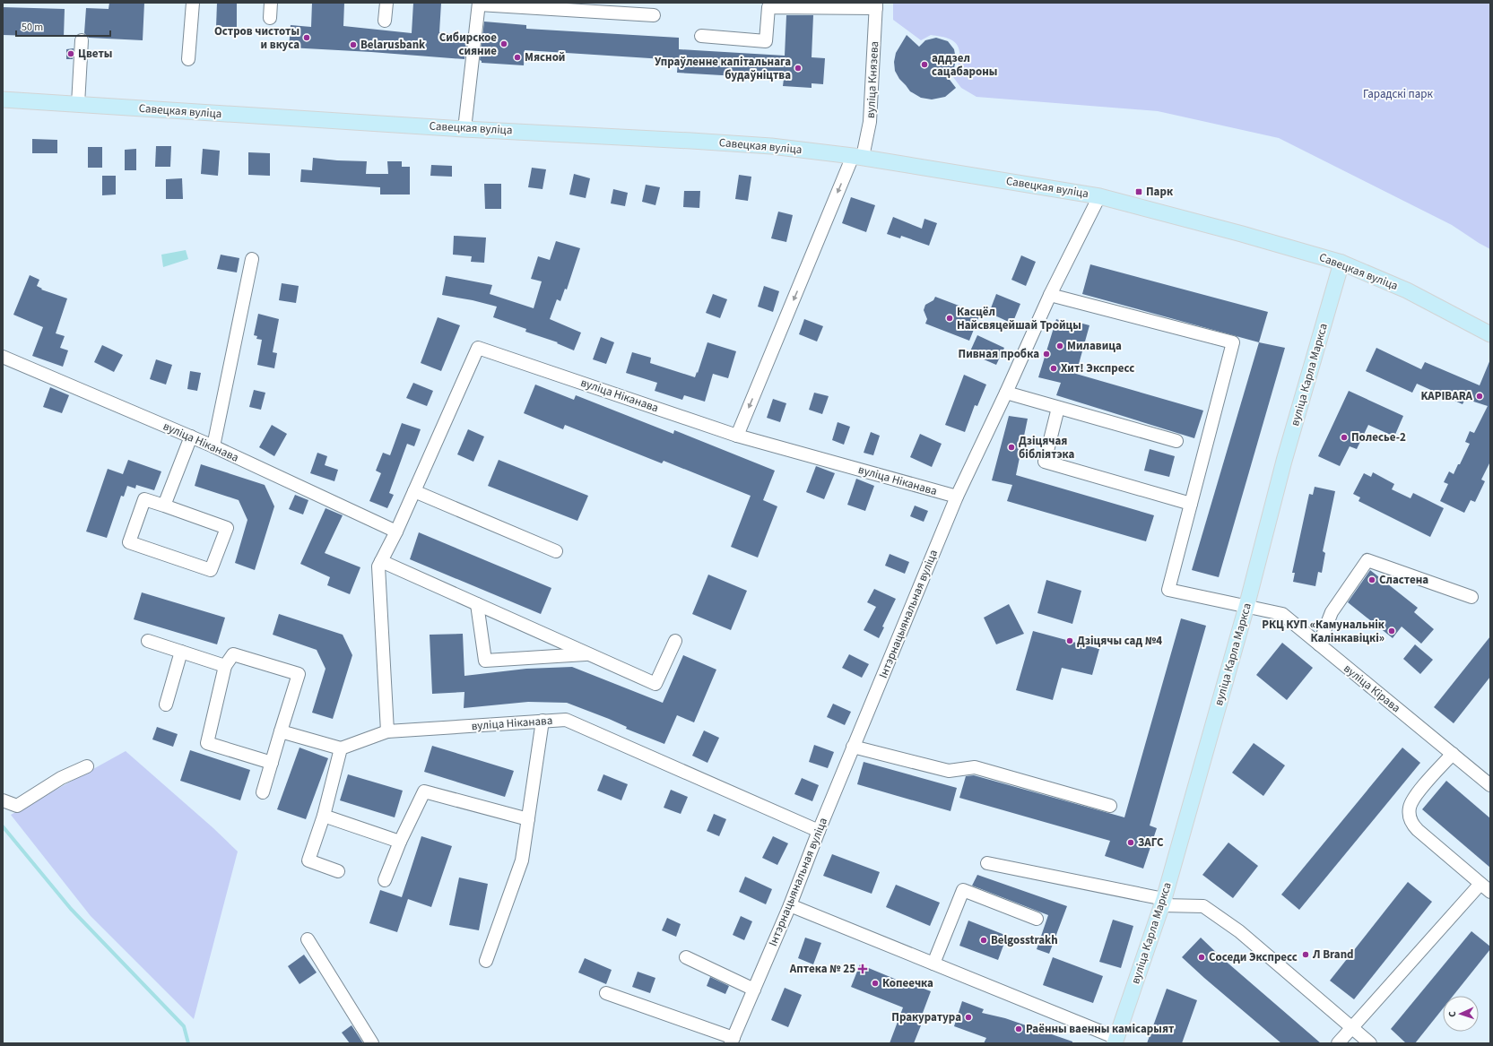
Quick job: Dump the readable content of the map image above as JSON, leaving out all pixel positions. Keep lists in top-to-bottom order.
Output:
{
  "streets": {
    "main road": ["Савецкая вуліца", "вуліца Карла Маркса"],
    "street": [
      "вуліца Князева",
      "вуліца Ніканава",
      "Інтэрнацыянальная вуліца",
      "вуліца Кірава"
    ]
  },
  "crossings": [
    ["вуліца Князева", "Савецкая вуліца"],
    ["вуліца Князева", "вуліца Ніканава"],
    ["Савецкая вуліца", "вуліца Карла Маркса"],
    ["Савецкая вуліца", "Інтэрнацыянальная вуліца"],
    ["вуліца Карла Маркса", "вуліца Кірава"],
    ["вуліца Ніканава", "Інтэрнацыянальная вуліца"]
  ],
  "one_way": ["вуліца Князева"],
  "parks": ["Гарадскі парк"],
  "places": {
    "other": [
      "Остров чистоты и вкуса",
      "Сибирское сияние",
      "Belarusbank",
      "Цветы",
      "Мясной",
      "аддзел сацабароны",
      "Упраўленне капітальнага будаўніцтва",
      "Касцёл Найсвяцейшай Тройцы",
      "Милавица",
      "Пивная пробка",
      "Хит! Экспресс",
      "KAPIBARA",
      "Полесье-2",
      "Дзіцячая бібліятэка",
      "Сластена",
      "РКЦ КУП «Камунальнік Калінкавіцкі»",
      "Дзіцячы сад №4",
      "ЗАГС",
      "Belgosstrakh",
      "Л Brand",
      "Соседи Экспресс",
      "Копеечка",
      "Пракуратура",
      "Раённы ваенны камісарыят"
    ],
    "transit": ["Парк"],
    "health": ["Аптека № 25"]
  },
  "scale_bar": "50 m",
  "north": "left"
}
